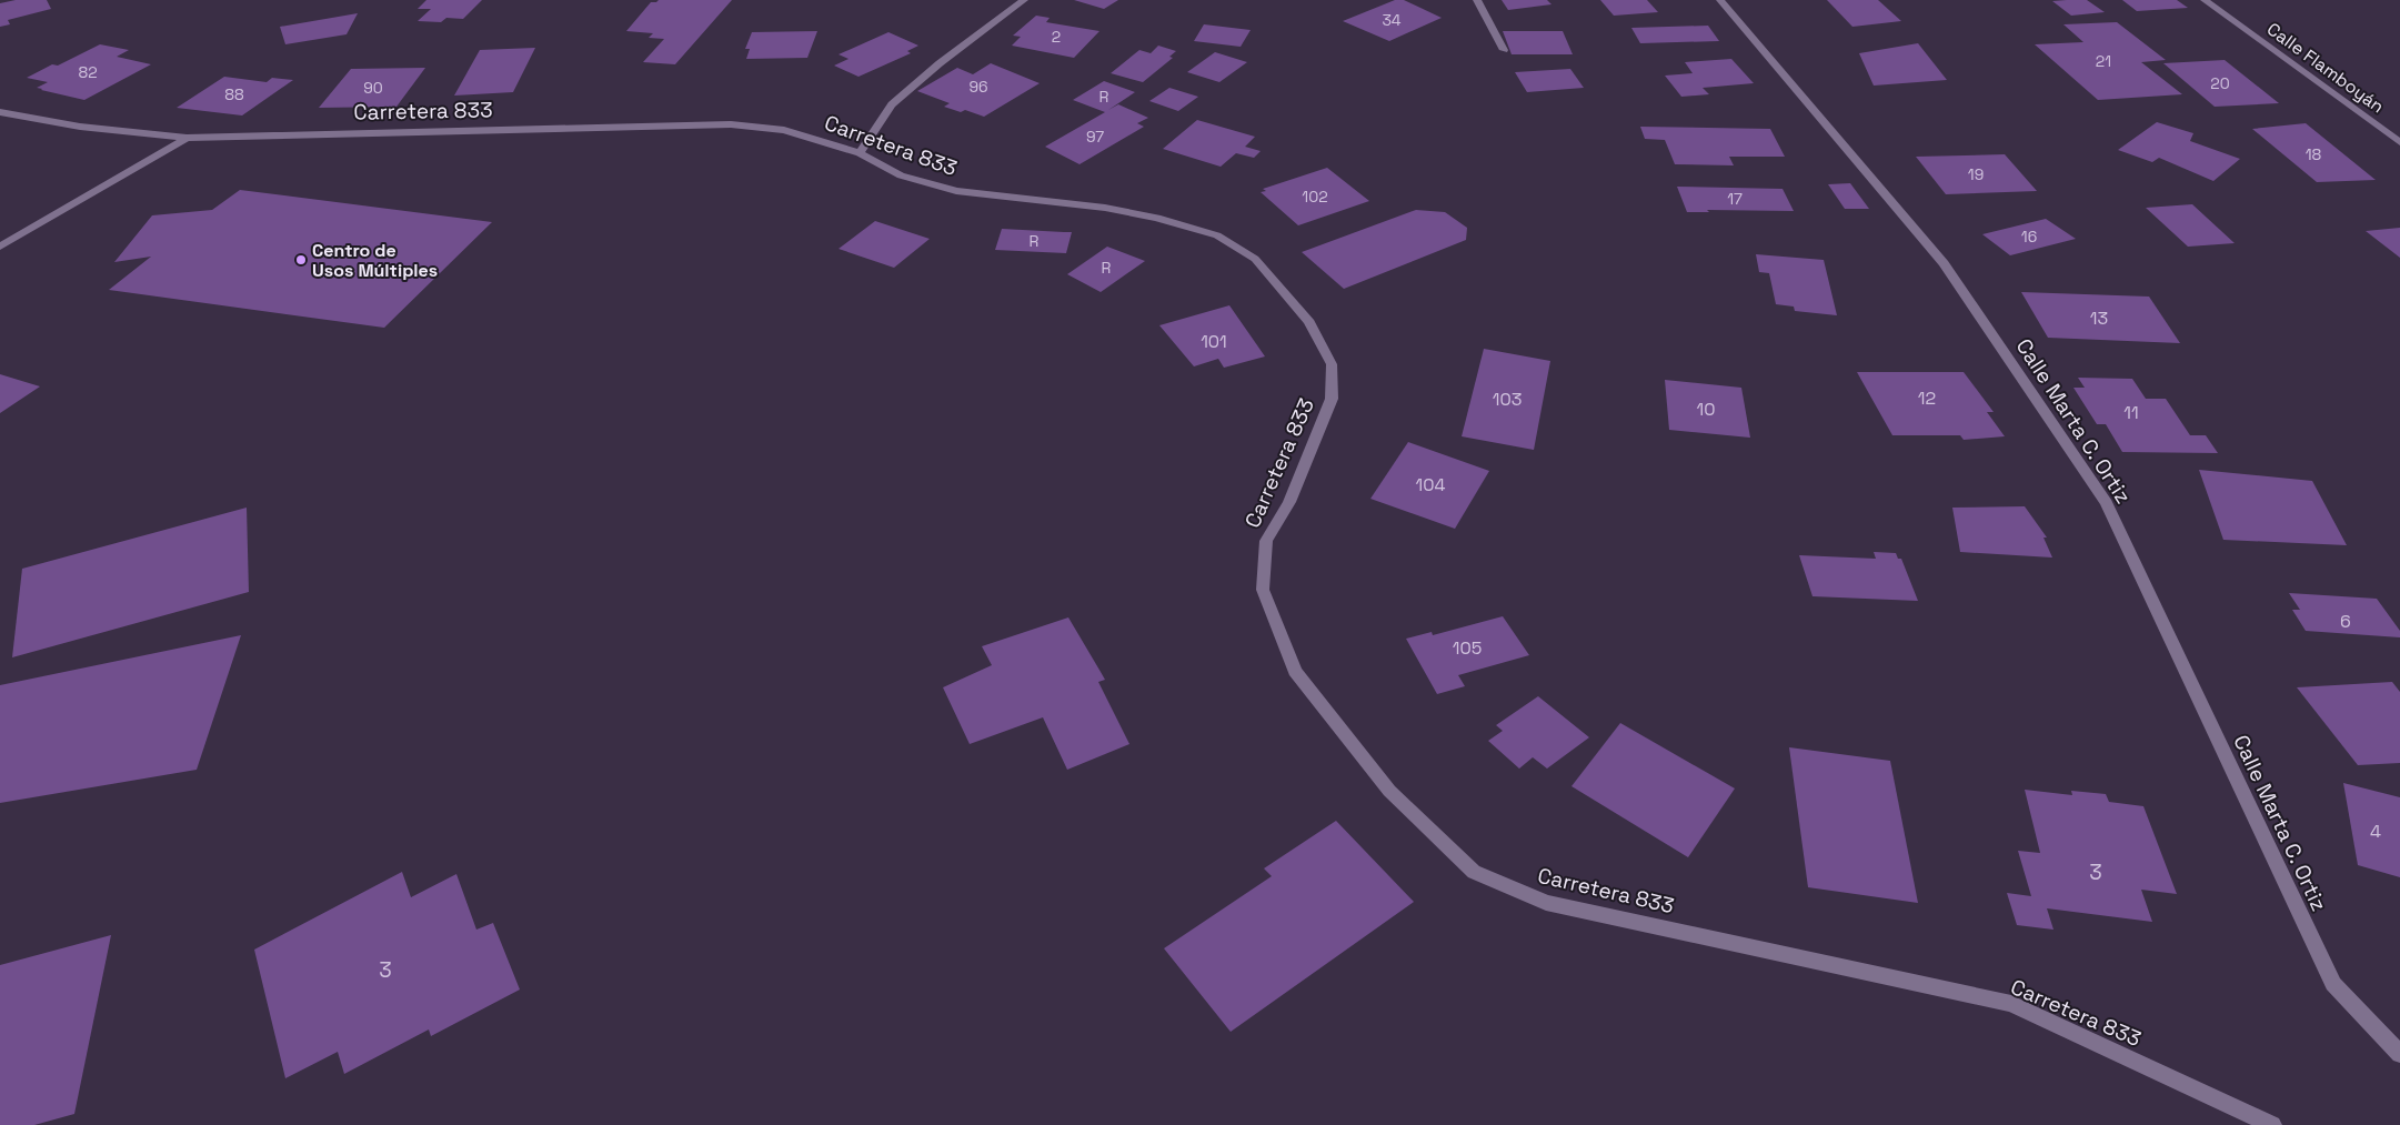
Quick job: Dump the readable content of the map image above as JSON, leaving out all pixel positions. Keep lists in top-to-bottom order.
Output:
{
  "streets": {
    "street": ["Calle Flamboyán", "Carretera 833", "Calle Marta C. Ortiz"]
  },
  "places": ["Centro de Usos Múltiples"],
  "house_numbers": [
    "34",
    "2",
    "21",
    "82",
    "20",
    "96",
    "90",
    "88",
    "R",
    "97",
    "18",
    "19",
    "102",
    "17",
    "16",
    "R",
    "R",
    "13",
    "101",
    "12",
    "103",
    "10",
    "11",
    "104",
    "6",
    "105",
    "4",
    "3",
    "3"
  ]
}
